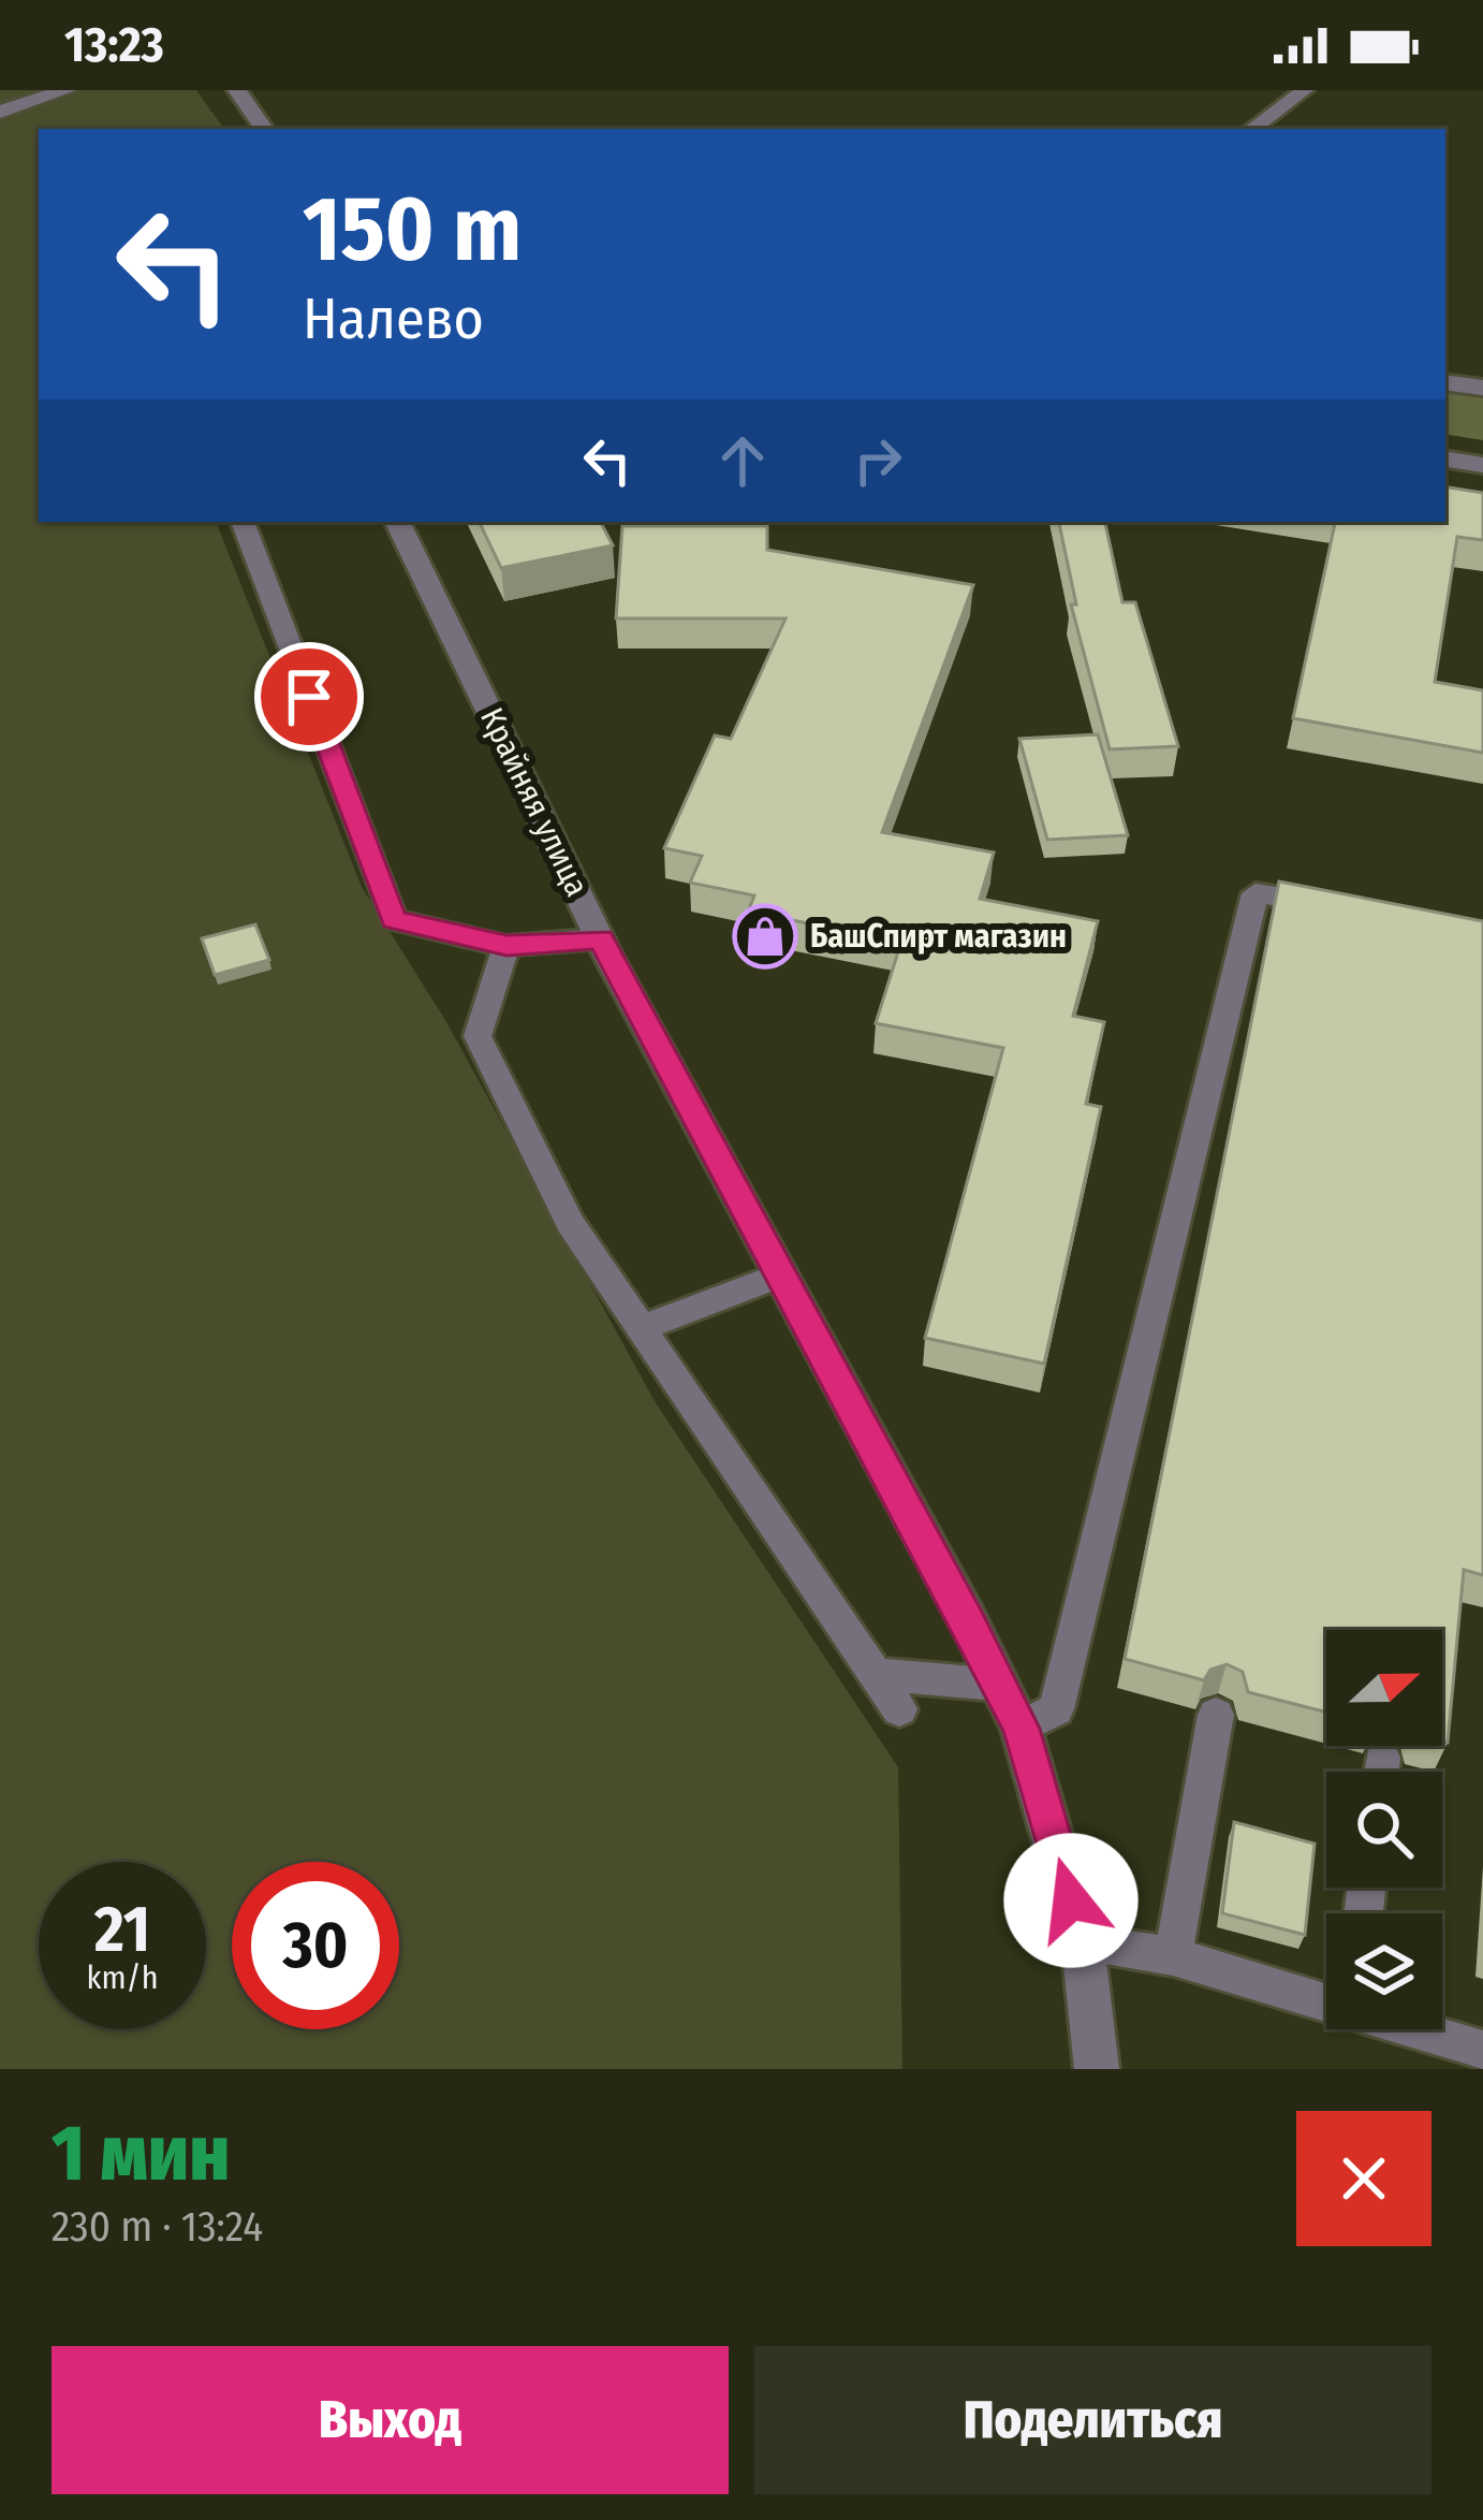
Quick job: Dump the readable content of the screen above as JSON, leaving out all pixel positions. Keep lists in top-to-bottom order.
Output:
{
  "streets": {
    "street": ["Крайняя улица"]
  },
  "places": {
    "shop": ["БашСпирт магазин"]
  },
  "north": "right",
  "page": {
    "status": "13:23",
    "turn": ["150 m", "Налево"],
    "speed": "21 km/h",
    "limit": "30",
    "heading": ["1 мин", "230 m · 13:24"],
    "buttons": ["Выход", "Поделиться"]
  }
}
